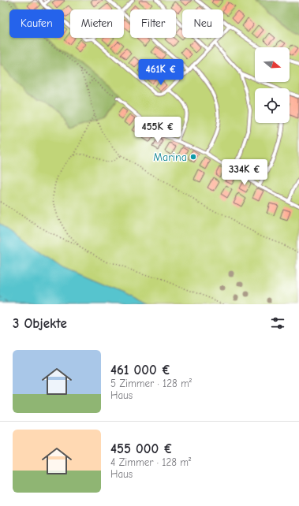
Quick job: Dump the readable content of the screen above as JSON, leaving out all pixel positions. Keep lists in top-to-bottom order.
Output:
{
  "places": ["Marina"],
  "north": "right",
  "page": {
    "chip": [
      "Kaufen",
      "Mieten",
      "Filter",
      "Neu"
    ],
    "price": ["461K €", "455K €", "334K €"],
    "heading": "3 Objekte",
    "list": [
      {
        "name": "461 000 €",
        "note": "5 Zimmer · 128 m² · Haus"
      },
      {
        "name": "455 000 €",
        "note": "4 Zimmer · 128 m² · Haus"
      }
    ]
  }
}
